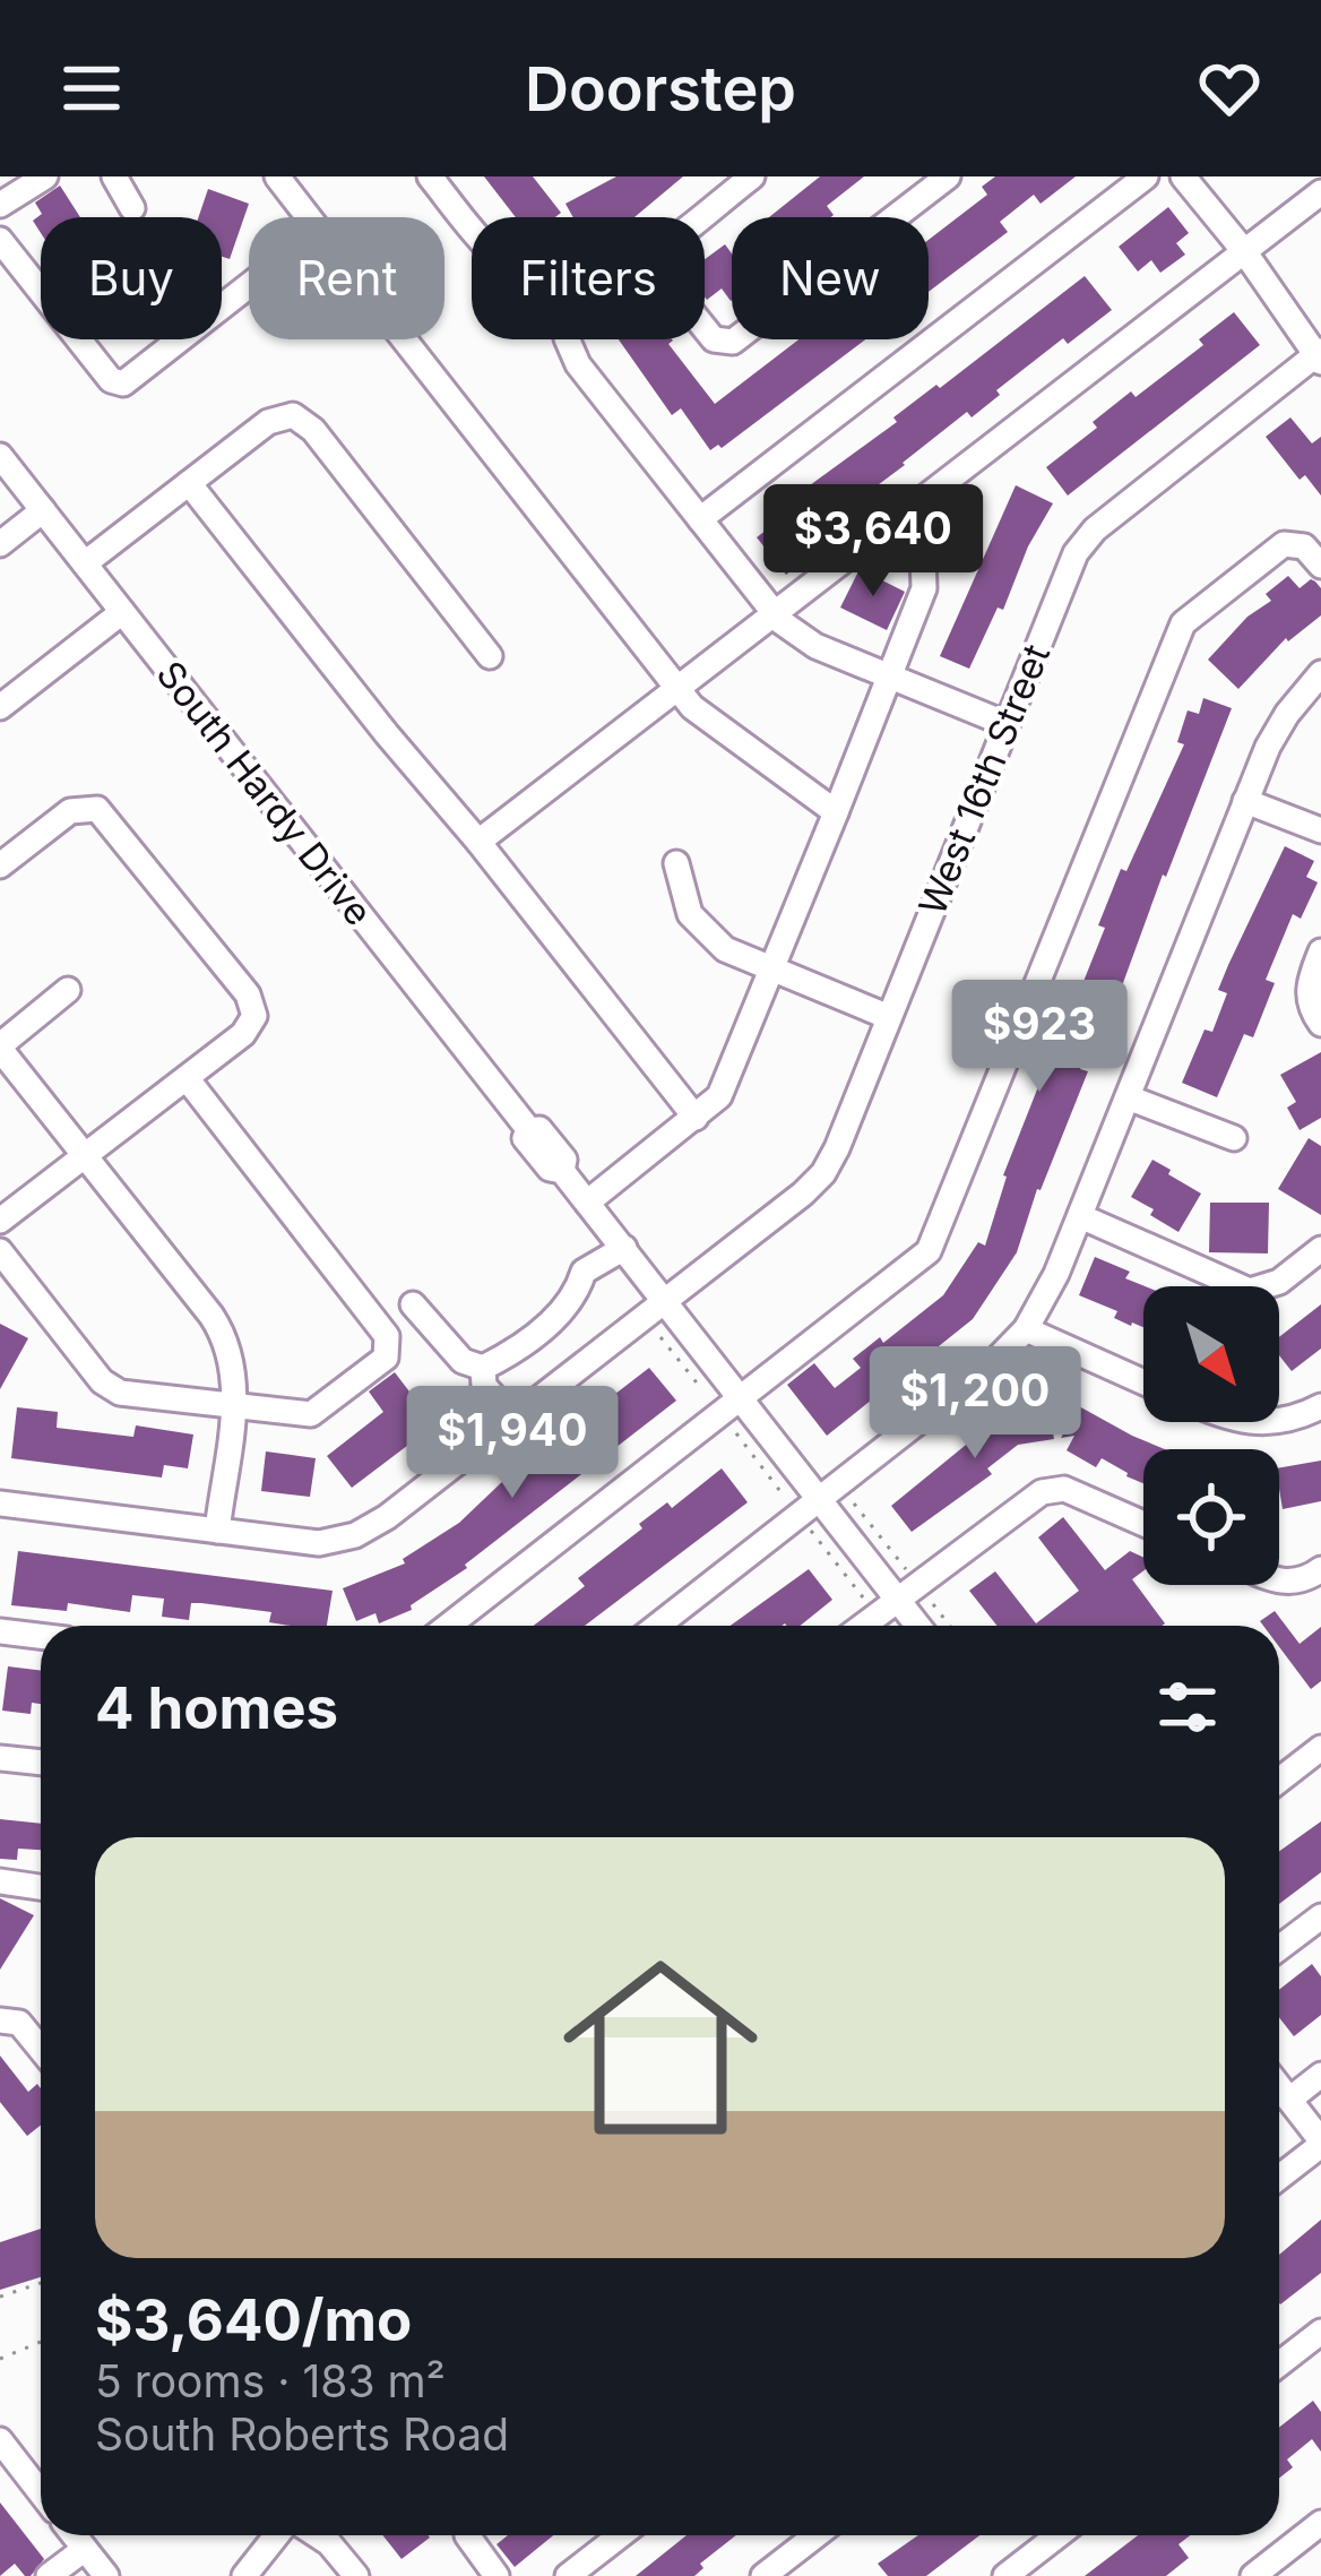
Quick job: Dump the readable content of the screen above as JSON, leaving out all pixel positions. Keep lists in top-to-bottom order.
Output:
{
  "streets": {
    "street": ["West 16th Street", "South Hardy Drive"]
  },
  "crossings": [
    ["West 16th Street", "South Hardy Drive"]
  ],
  "north": "bottom right",
  "page": {
    "header": "Doorstep",
    "chip": [
      "Buy",
      "Rent",
      "Filters",
      "New"
    ],
    "price": [
      "$3,640",
      "$923",
      "$1,200",
      "$1,940"
    ],
    "heading": "4 homes",
    "list": [
      {
        "name": "$3,640/mo",
        "note": "5 rooms · 183 m² · South Roberts Road"
      }
    ]
  }
}
